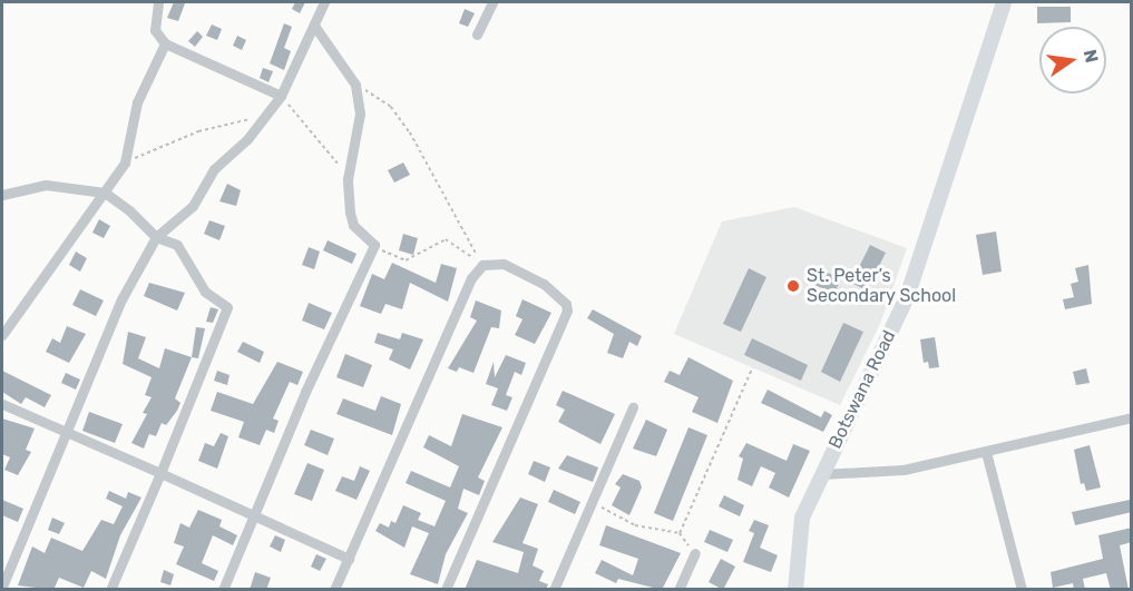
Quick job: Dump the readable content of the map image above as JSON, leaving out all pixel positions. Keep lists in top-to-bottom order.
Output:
{
  "streets": {
    "street": ["Botswana Road"]
  },
  "places": ["St. Peter’s Secondary School"],
  "north": "right"
}
